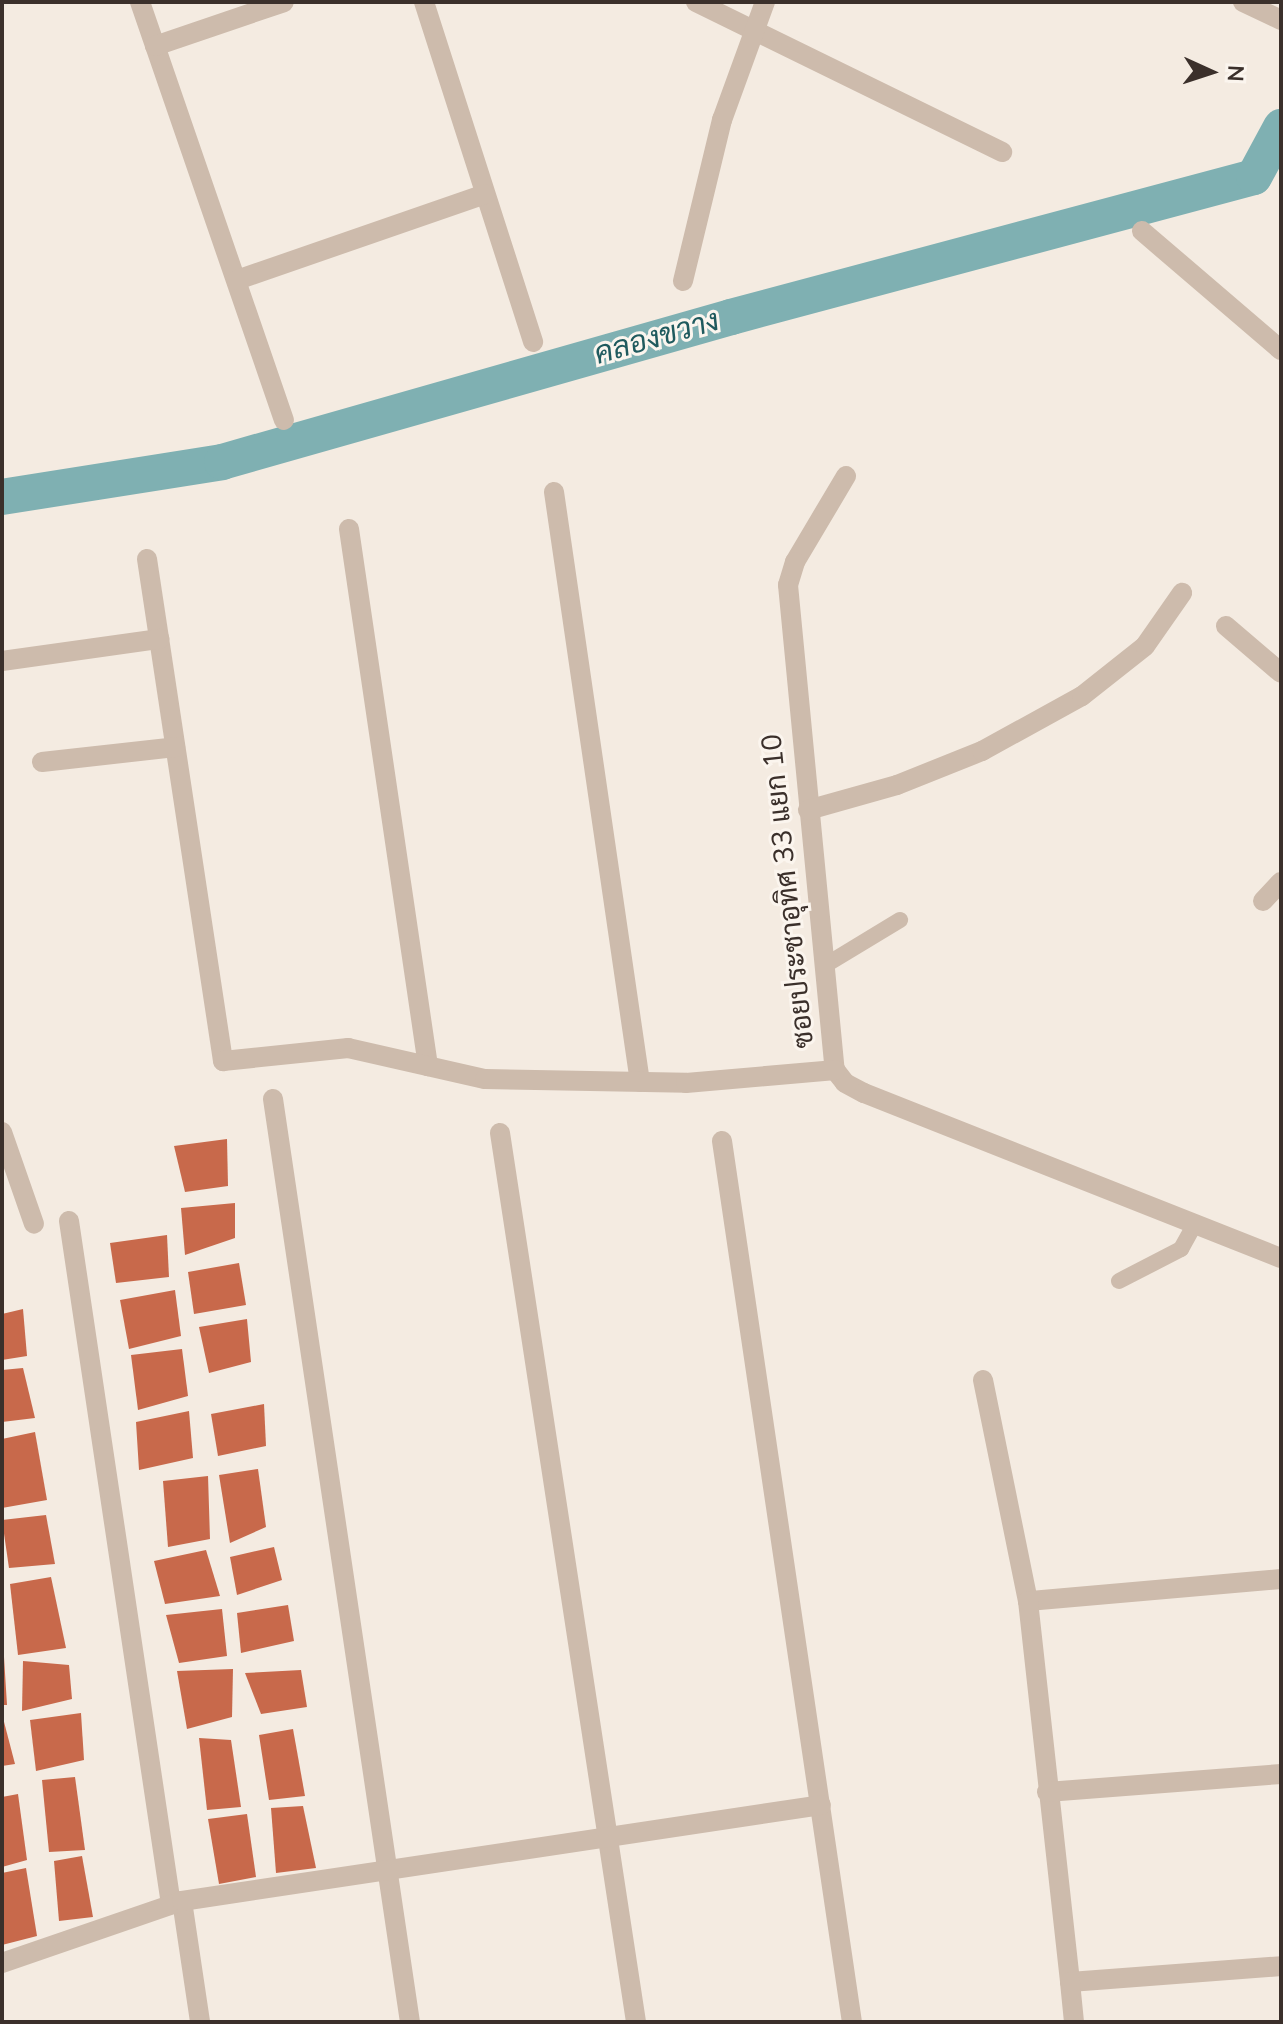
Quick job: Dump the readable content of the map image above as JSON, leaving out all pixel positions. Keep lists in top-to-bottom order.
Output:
{
  "streets": {
    "street": ["ซอยประชาอุทิศ 33 แยก 10"]
  },
  "water": ["คลองขวาง"],
  "north": "right"
}
